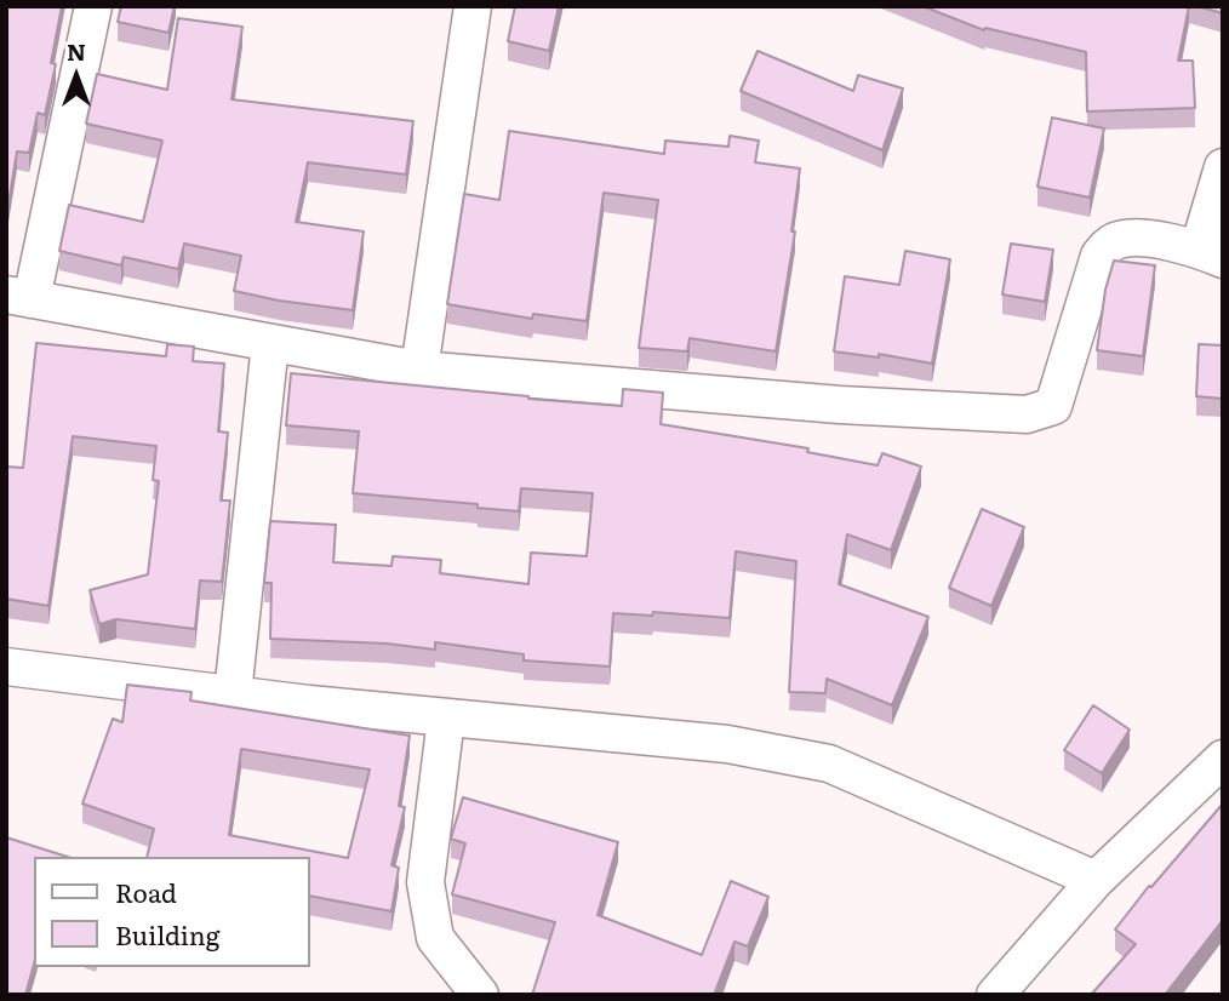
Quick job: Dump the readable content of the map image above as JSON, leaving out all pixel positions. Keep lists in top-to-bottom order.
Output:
{
  "legend": ["Road", "Building"],
  "north": "top"
}
